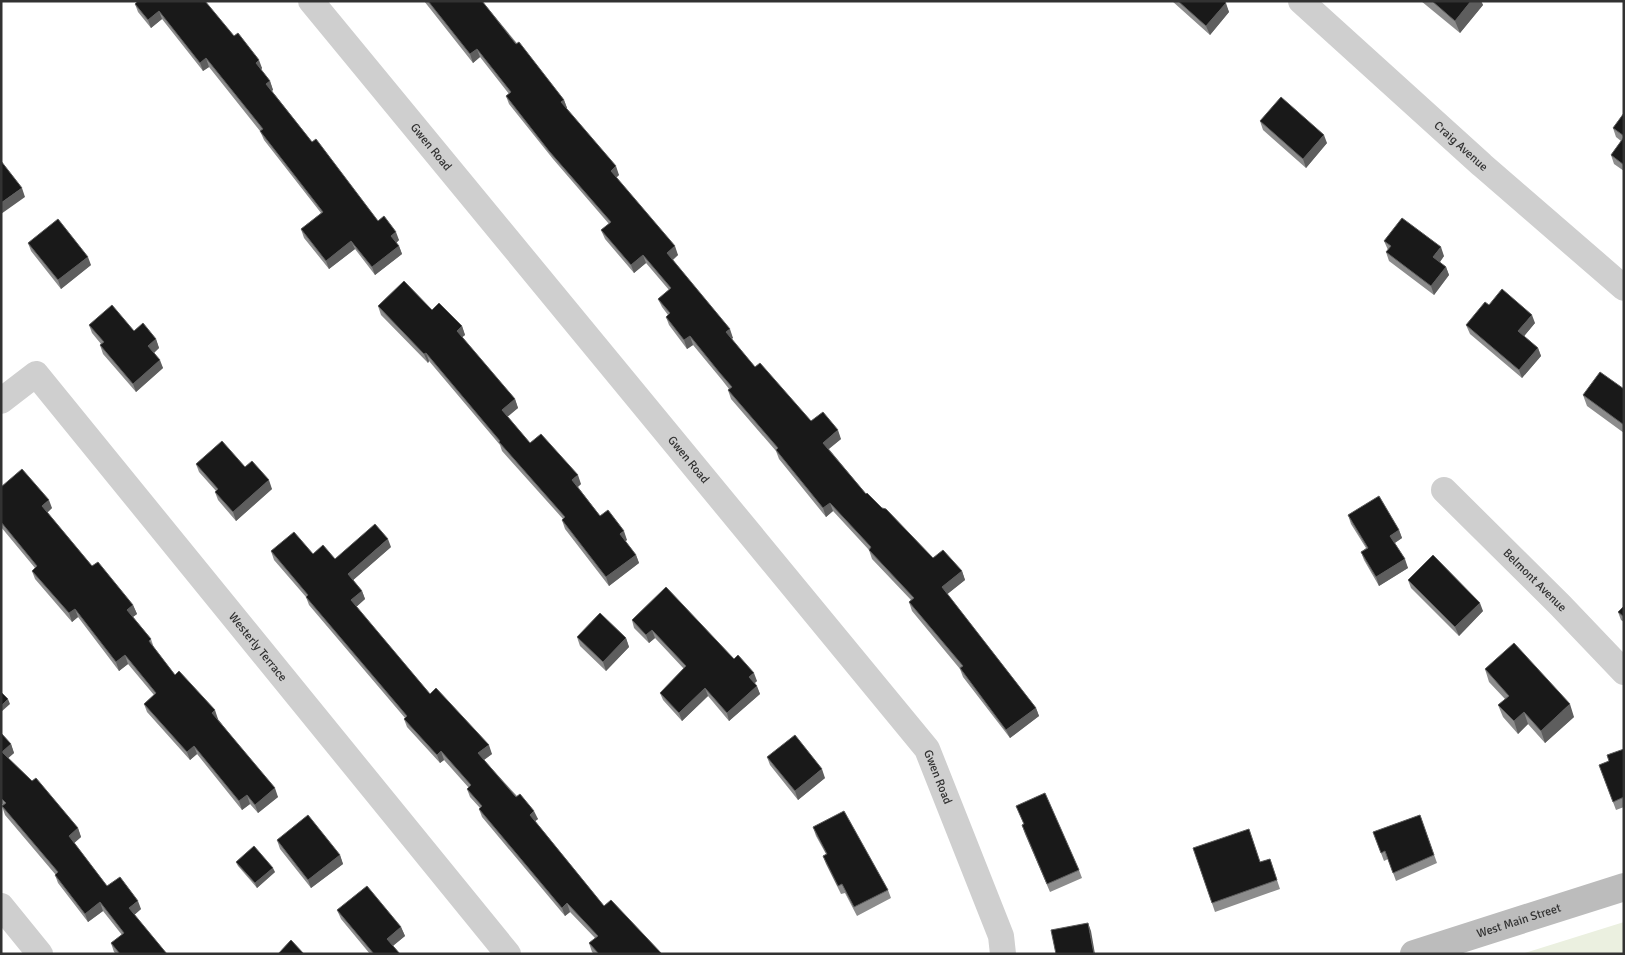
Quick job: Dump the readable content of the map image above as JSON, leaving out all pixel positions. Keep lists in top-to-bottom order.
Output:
{
  "streets": {
    "main road": ["West Main Street"],
    "street": [
      "Craig Avenue",
      "Gwen Road",
      "Belmont Avenue",
      "Westerly Terrace"
    ]
  }
}
